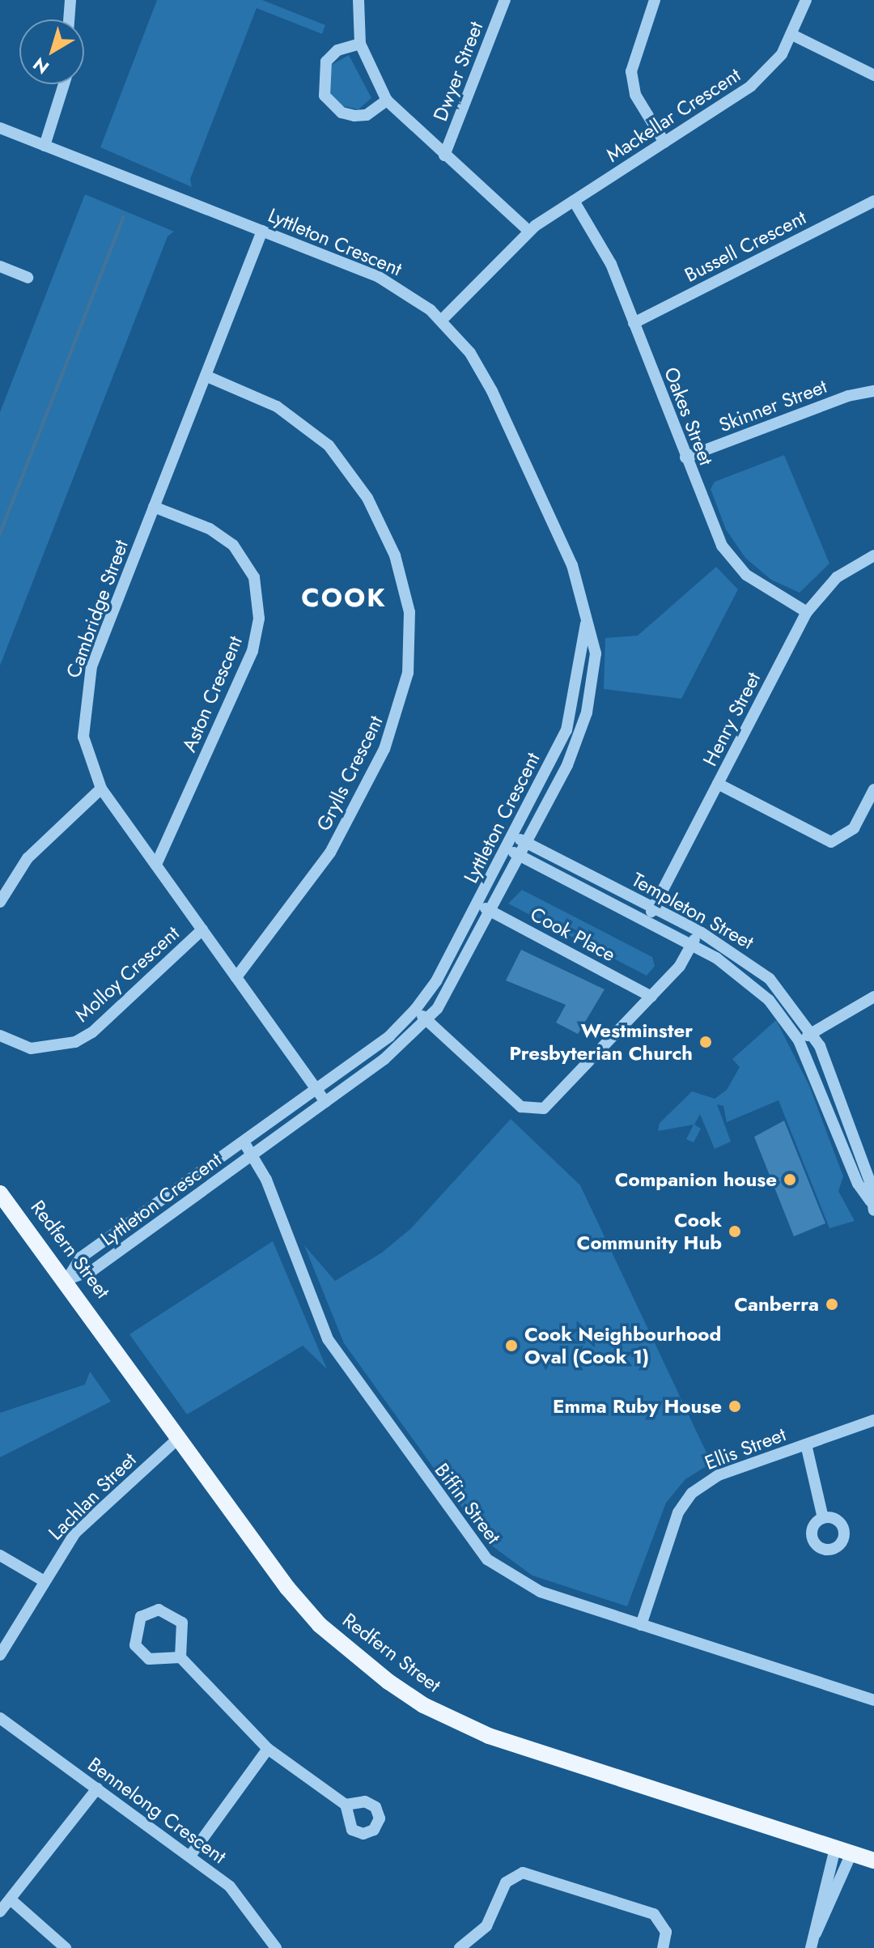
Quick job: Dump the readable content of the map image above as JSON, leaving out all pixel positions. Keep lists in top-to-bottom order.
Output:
{
  "streets": {
    "main road": ["Redfern Street"],
    "street": [
      "Dwyer Street",
      "Mackellar Crescent",
      "Lyttleton Crescent",
      "Bussell Crescent",
      "Skinner Street",
      "Oakes Street",
      "Cambridge Street",
      "Aston Crescent",
      "Henry Street",
      "Grylls Crescent",
      "Templeton Street",
      "Cook Place",
      "Molloy Crescent",
      "Ellis Street",
      "Lachlan Street",
      "Biffin Street",
      "Bennelong Crescent"
    ]
  },
  "crossings": [
    ["Mackellar Crescent", "Lyttleton Crescent"],
    ["Mackellar Crescent", "Oakes Street"],
    ["Lyttleton Crescent", "Cambridge Street"],
    ["Lyttleton Crescent", "Templeton Street"],
    ["Lyttleton Crescent", "Cook Place"],
    ["Lyttleton Crescent", "Redfern Street"],
    ["Lyttleton Crescent", "Biffin Street"],
    ["Bussell Crescent", "Oakes Street"],
    ["Skinner Street", "Oakes Street"],
    ["Oakes Street", "Henry Street"],
    ["Cambridge Street", "Aston Crescent"],
    ["Cambridge Street", "Grylls Crescent"],
    ["Cambridge Street", "Molloy Crescent"],
    ["Henry Street", "Templeton Street"],
    ["Redfern Street", "Lachlan Street"],
    ["Ellis Street", "Biffin Street"]
  ],
  "districts": ["COOK"],
  "places": [
    "Westminster Presbyterian Church",
    "Companion house",
    "Cook Community Hub",
    "Canberra",
    "Cook Neighbourhood Oval (Cook 1)",
    "Emma Ruby House"
  ],
  "north": "bottom left"
}
